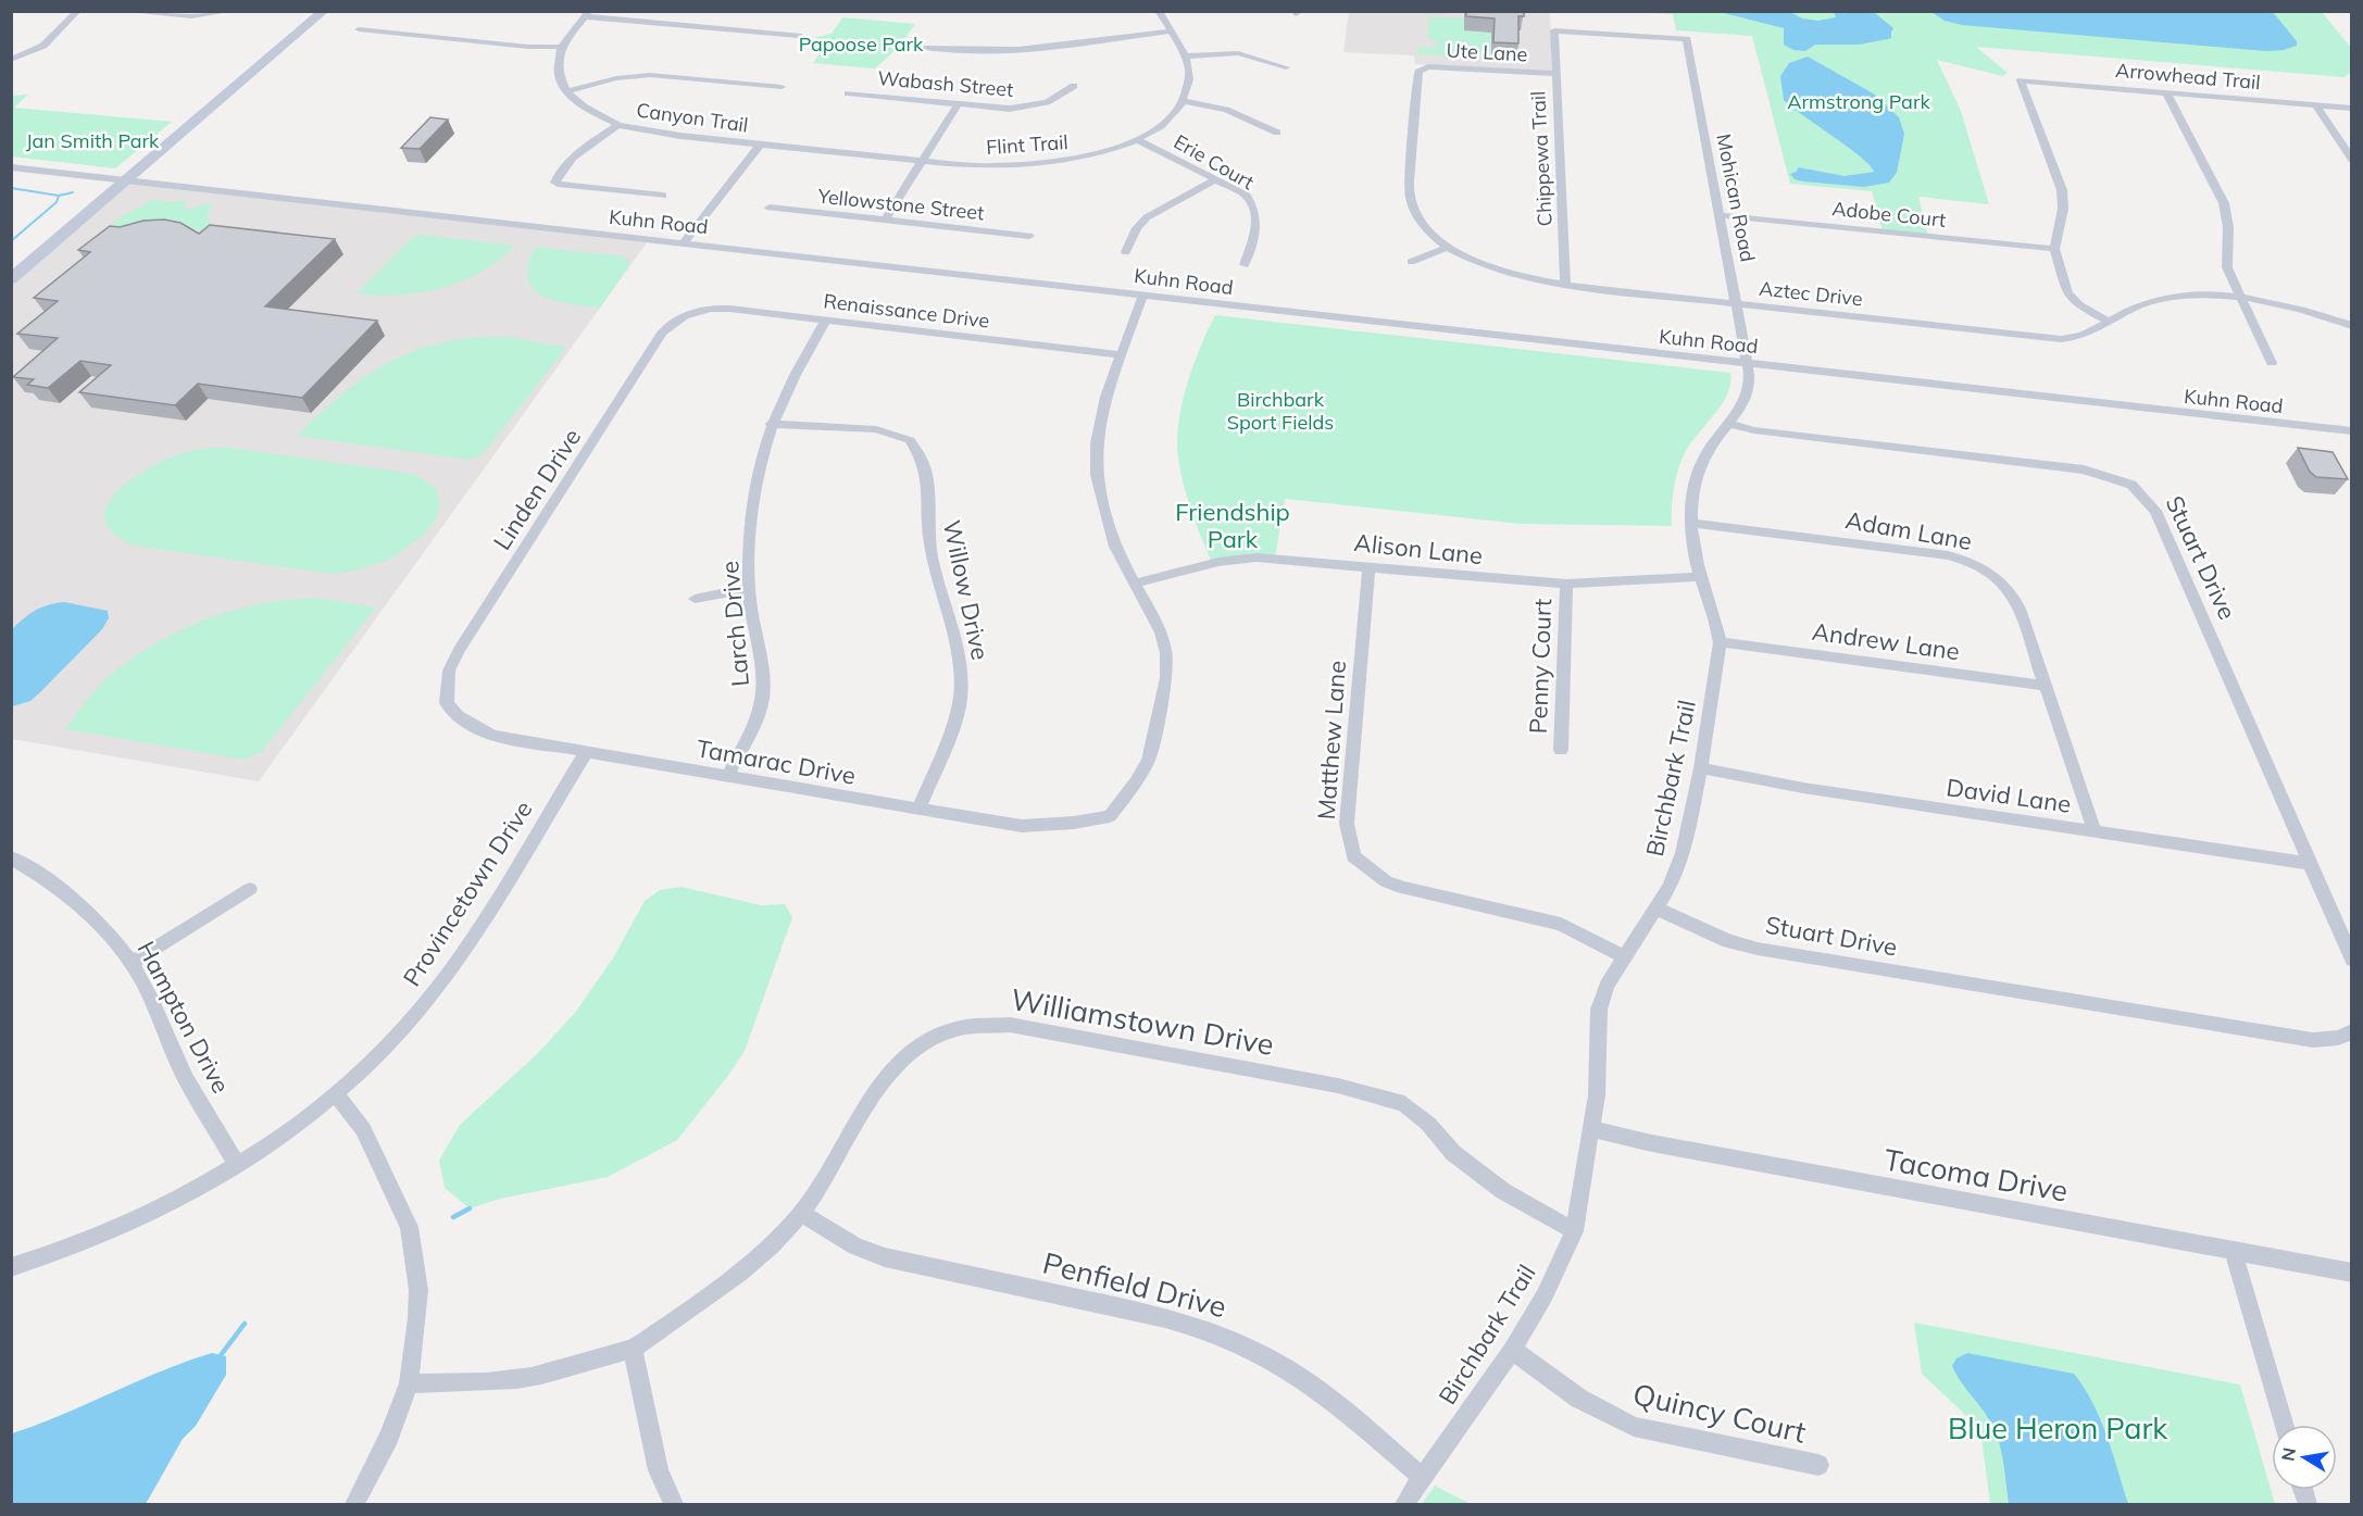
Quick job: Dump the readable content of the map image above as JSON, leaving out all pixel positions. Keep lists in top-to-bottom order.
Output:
{
  "streets": {
    "street": [
      "Ute Lane",
      "Arrowhead Trail",
      "Wabash Street",
      "Canyon Trail",
      "Flint Trail",
      "Chippewa Trail",
      "Erie Court",
      "Mohican Road",
      "Yellowstone Street",
      "Adobe Court",
      "Kuhn Road",
      "Aztec Drive",
      "Renaissance Drive",
      "Linden Drive",
      "Adam Lane",
      "Alison Lane",
      "Stuart Drive",
      "Willow Drive",
      "Larch Drive",
      "Andrew Lane",
      "Penny Court",
      "Matthew Lane",
      "Tamarac Drive",
      "Birchbark Trail",
      "David Lane",
      "Provincetown Drive",
      "Hampton Drive",
      "Williamstown Drive",
      "Tacoma Drive",
      "Penfield Drive",
      "Quincy Court"
    ]
  },
  "crossings": [
    ["Ute Lane", "Chippewa Trail"],
    ["Ute Lane", "Aztec Drive"],
    ["Arrowhead Trail", "Adobe Court"],
    ["Canyon Trail", "Flint Trail"],
    ["Flint Trail", "Erie Court"],
    ["Chippewa Trail", "Mohican Road"],
    ["Chippewa Trail", "Aztec Drive"],
    ["Mohican Road", "Adobe Court"],
    ["Mohican Road", "Kuhn Road"],
    ["Mohican Road", "Aztec Drive"],
    ["Mohican Road", "Birchbark Trail"],
    ["Kuhn Road", "Birchbark Trail"],
    ["Renaissance Drive", "Linden Drive"],
    ["Renaissance Drive", "Larch Drive"],
    ["Linden Drive", "Tamarac Drive"],
    ["Adam Lane", "Andrew Lane"],
    ["Adam Lane", "Birchbark Trail"],
    ["Adam Lane", "David Lane"],
    ["Alison Lane", "Penny Court"],
    ["Alison Lane", "Matthew Lane"],
    ["Alison Lane", "Tamarac Drive"],
    ["Alison Lane", "Birchbark Trail"],
    ["Stuart Drive", "Birchbark Trail"],
    ["Stuart Drive", "David Lane"],
    ["Willow Drive", "Larch Drive"],
    ["Willow Drive", "Tamarac Drive"],
    ["Larch Drive", "Tamarac Drive"],
    ["Andrew Lane", "Birchbark Trail"],
    ["Matthew Lane", "Birchbark Trail"],
    ["Tamarac Drive", "Provincetown Drive"],
    ["Birchbark Trail", "David Lane"],
    ["Birchbark Trail", "Williamstown Drive"],
    ["Birchbark Trail", "Tacoma Drive"],
    ["Birchbark Trail", "Penfield Drive"],
    ["Birchbark Trail", "Quincy Court"],
    ["Provincetown Drive", "Hampton Drive"],
    ["Williamstown Drive", "Penfield Drive"]
  ],
  "parks": [
    "Papoose Park",
    "Armstrong Park",
    "Jan Smith Park",
    "Birchbark Sport Fields",
    "Friendship Park",
    "Blue Heron Park"
  ],
  "north": "left"
}
